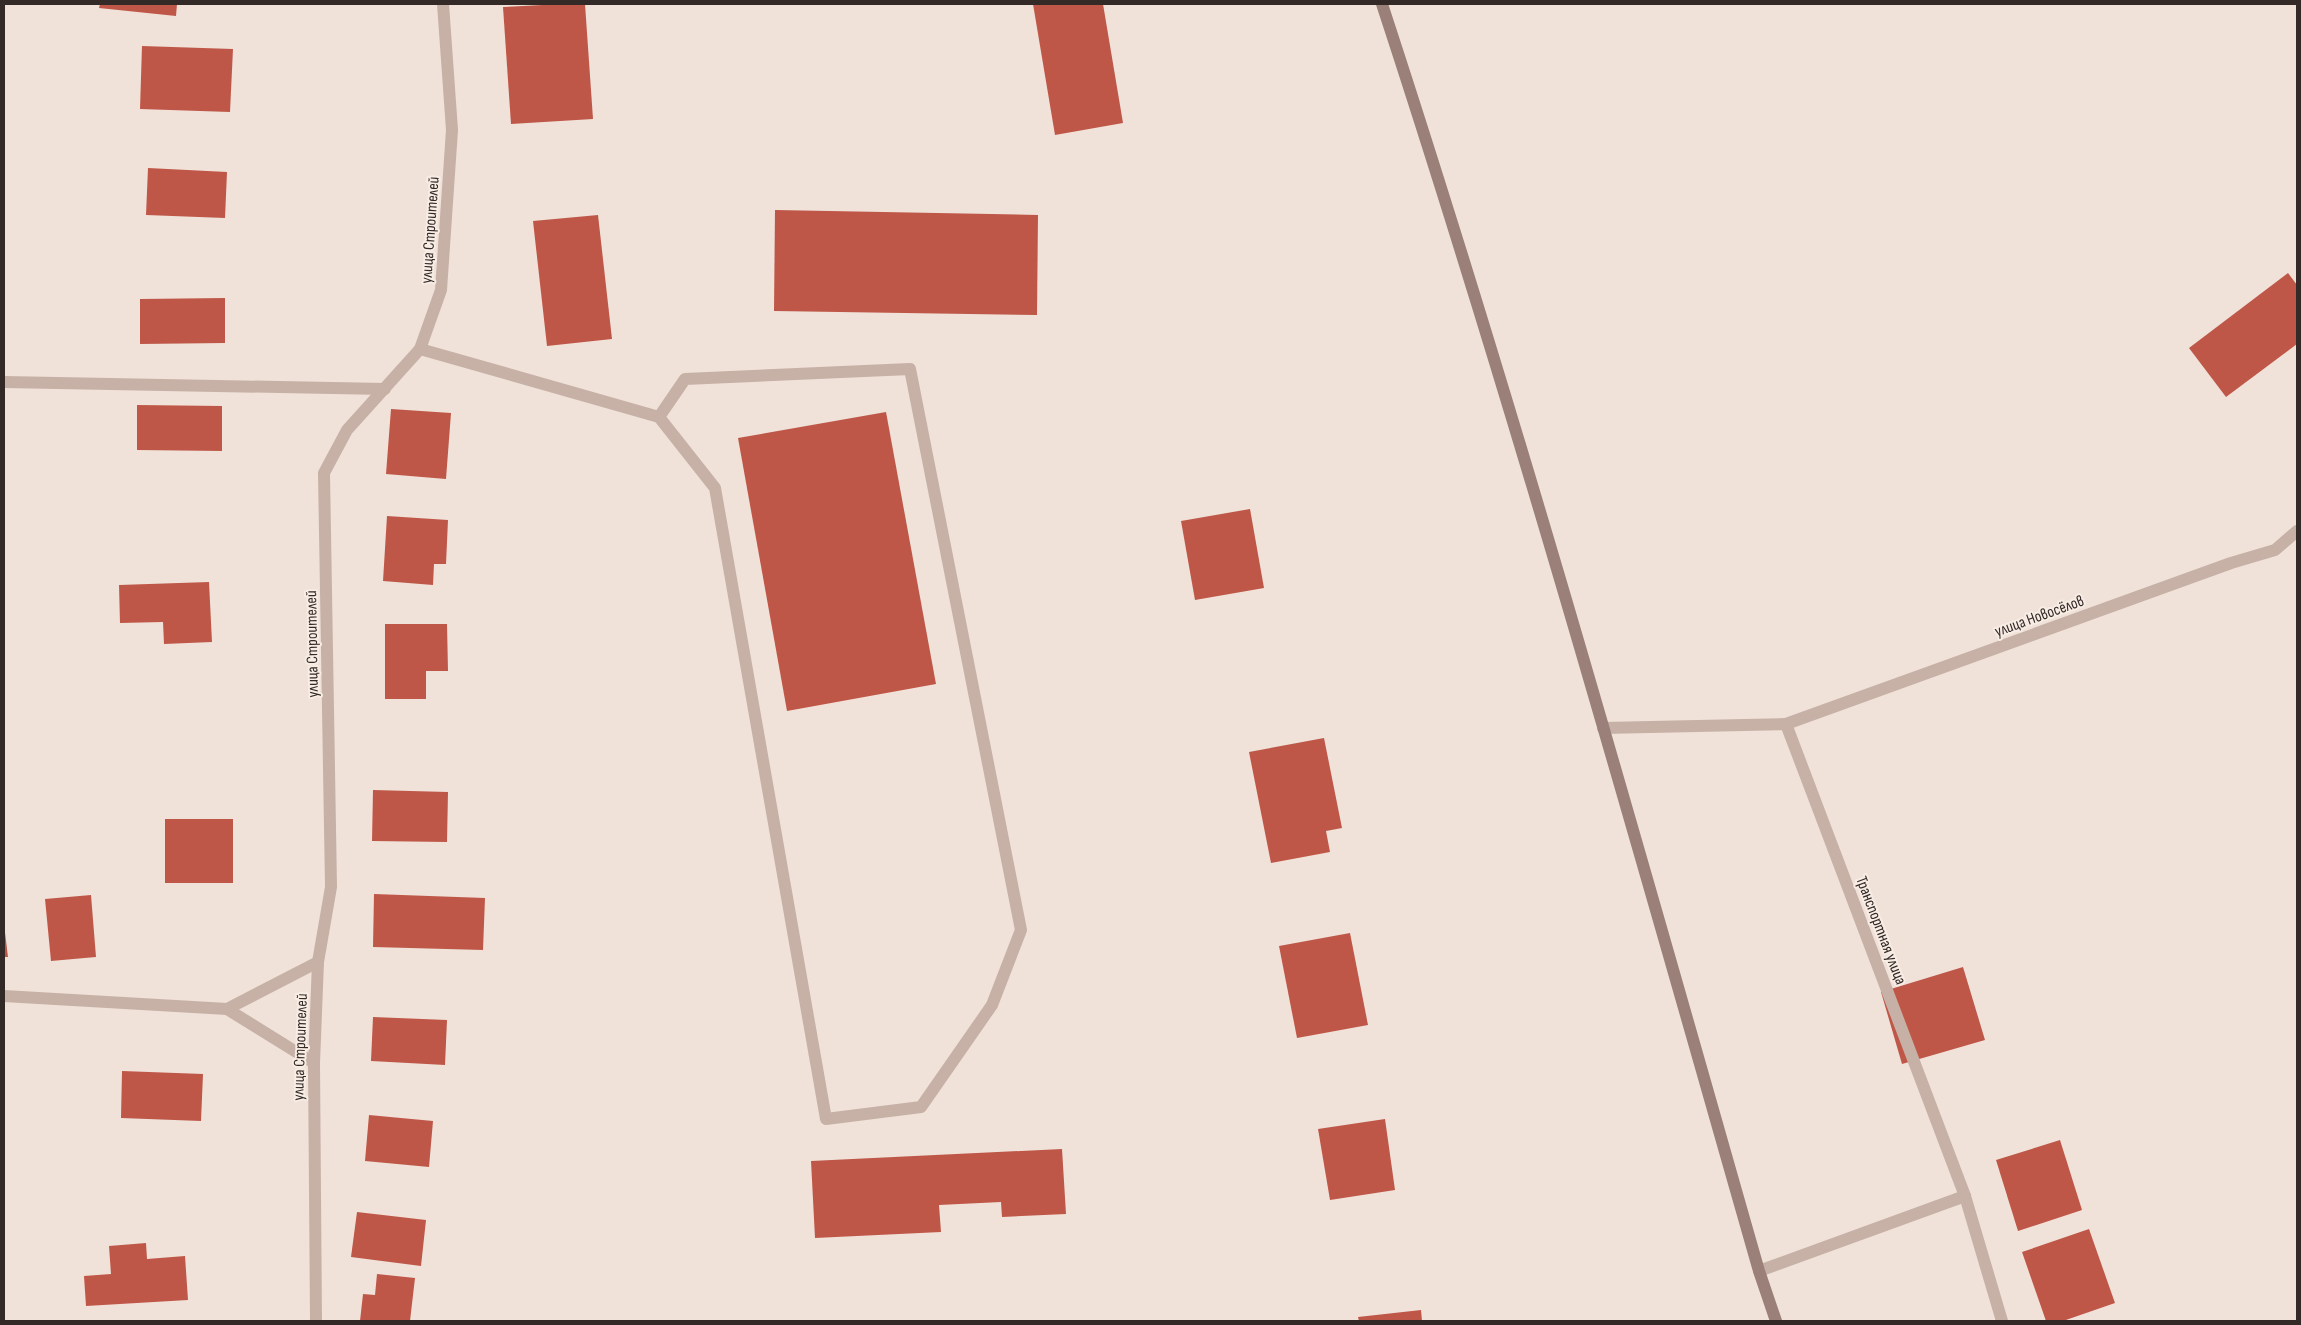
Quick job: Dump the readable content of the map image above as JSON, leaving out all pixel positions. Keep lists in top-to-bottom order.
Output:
{
  "streets": {
    "street": ["улица Строителей", "улица Новосёлов", "Транспортная улица"]
  },
  "crossings": [
    ["улица Новосёлов", "Транспортная улица"]
  ]
}
